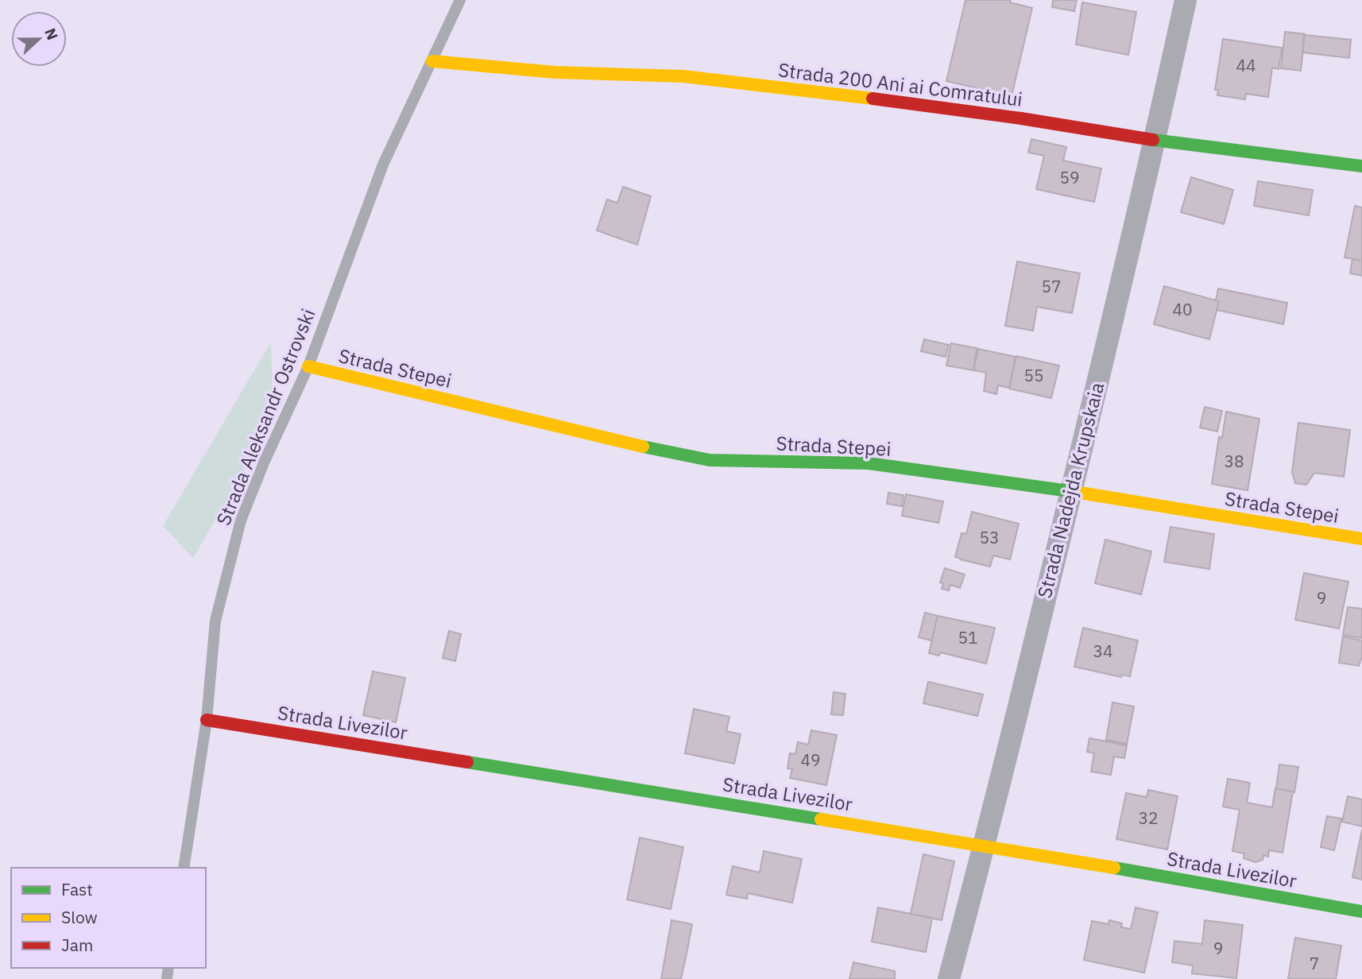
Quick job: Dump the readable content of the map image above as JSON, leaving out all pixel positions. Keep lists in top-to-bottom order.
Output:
{
  "streets": {
    "street": [
      "Strada 200 Ani ai Comratului",
      "Strada Stepei",
      "Strada Nadejda Krupskaia",
      "Strada Livezilor"
    ],
    "lane": ["Strada Aleksandr Ostrovski"]
  },
  "crossings": [
    ["Strada 200 Ani ai Comratului", "Strada Aleksandr Ostrovski"],
    ["Strada 200 Ani ai Comratului", "Strada Nadejda Krupskaia"],
    ["Strada Stepei", "Strada Aleksandr Ostrovski"],
    ["Strada Stepei", "Strada Nadejda Krupskaia"],
    ["Strada Aleksandr Ostrovski", "Strada Livezilor"],
    ["Strada Nadejda Krupskaia", "Strada Livezilor"]
  ],
  "house_numbers": [
    "44",
    "59",
    "57",
    "40",
    "55",
    "38",
    "53",
    "9",
    "51",
    "34",
    "49",
    "32",
    "9",
    "7"
  ],
  "legend": ["Fast", "Slow", "Jam"],
  "north": "right"
}
